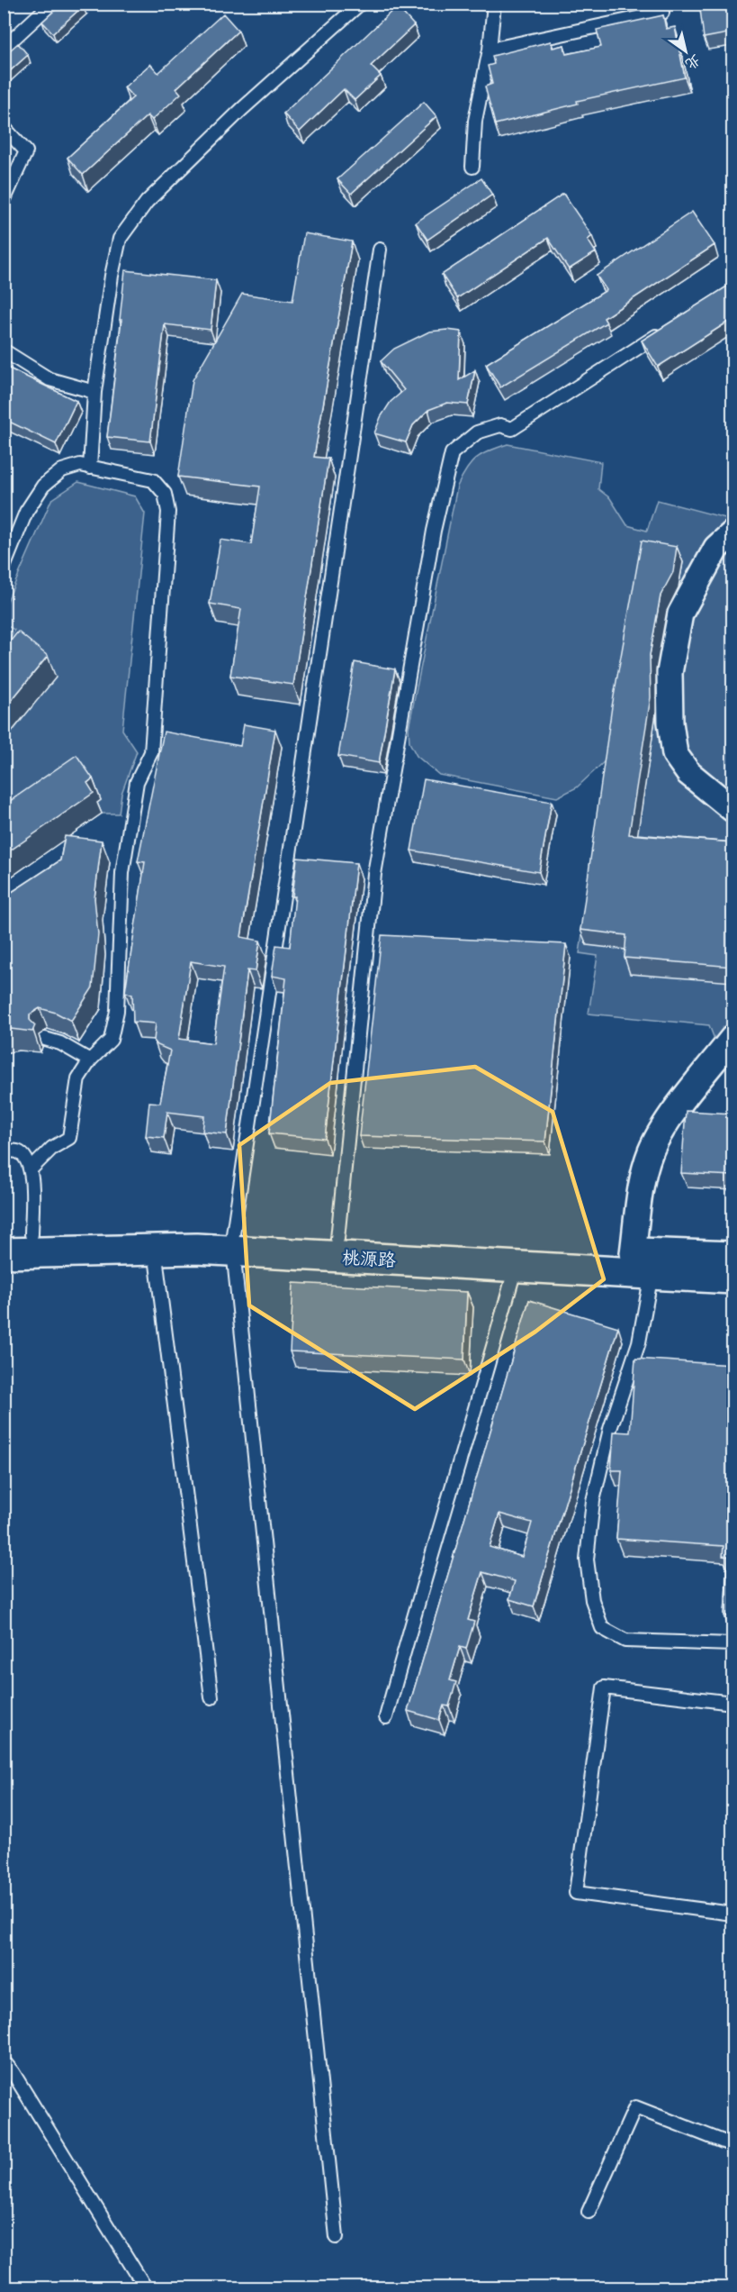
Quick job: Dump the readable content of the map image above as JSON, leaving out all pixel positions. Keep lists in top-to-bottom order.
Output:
{
  "streets": {
    "main road": ["桃源路"]
  },
  "north": "bottom right"
}
